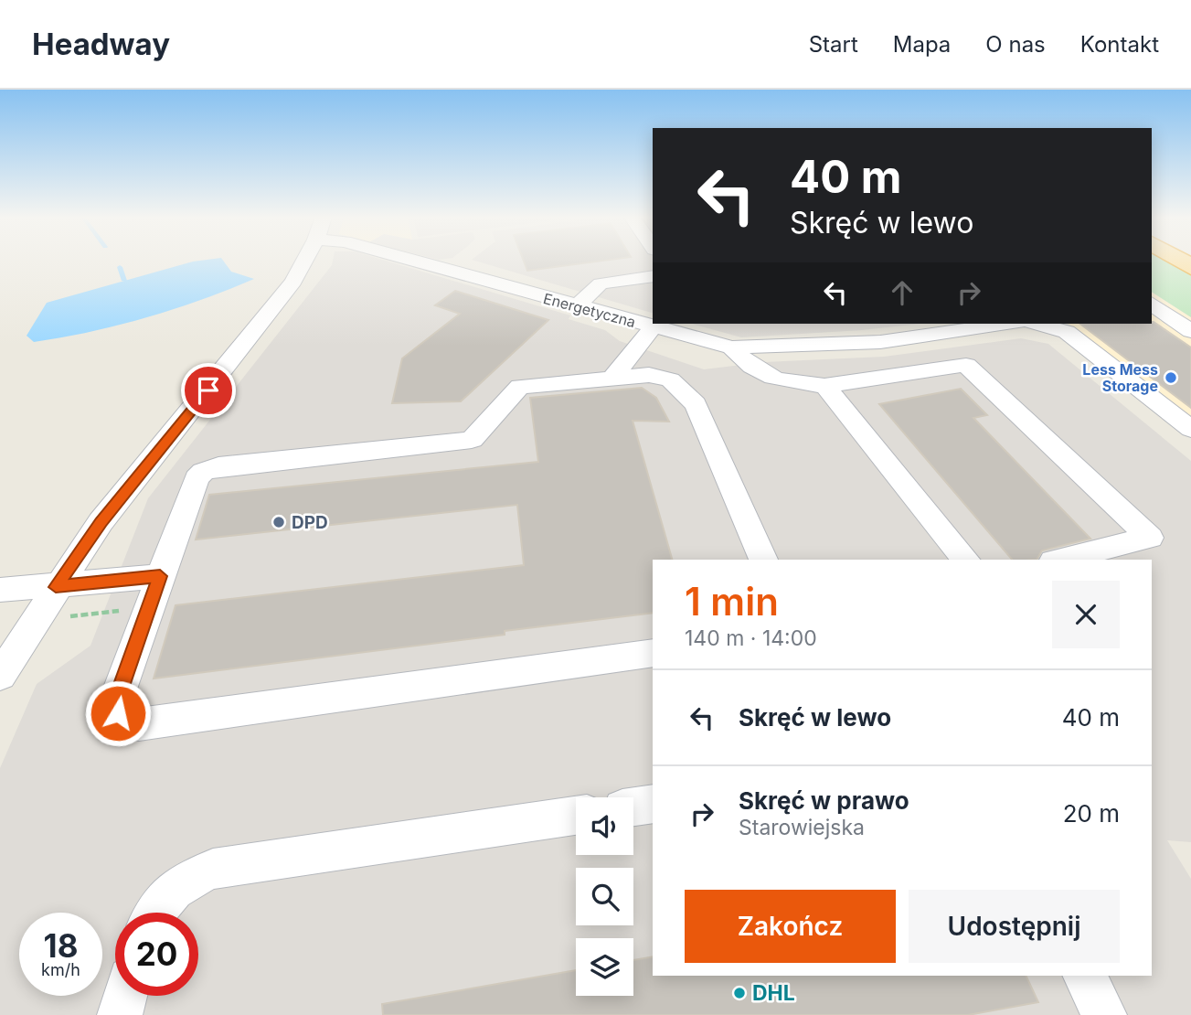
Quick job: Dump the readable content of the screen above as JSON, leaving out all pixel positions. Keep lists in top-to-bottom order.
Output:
{
  "streets": {
    "street": ["Energetyczna"]
  },
  "places": ["Less Mess Storage", "DPD", "DHL"],
  "page": {
    "header": "Headway",
    "nav": [
      "Start",
      "Mapa",
      "O nas",
      "Kontakt"
    ],
    "turn": ["40 m", "Skręć w lewo"],
    "heading": ["1 min", "140 m · 14:00"],
    "list": [
      {
        "name": "Skręć w lewo",
        "value": "40 m"
      },
      {
        "name": "Skręć w prawo",
        "note": "Starowiejska",
        "value": "20 m"
      }
    ],
    "buttons": ["Zakończ", "Udostępnij"],
    "speed": "18 km/h",
    "limit": "20"
  }
}
